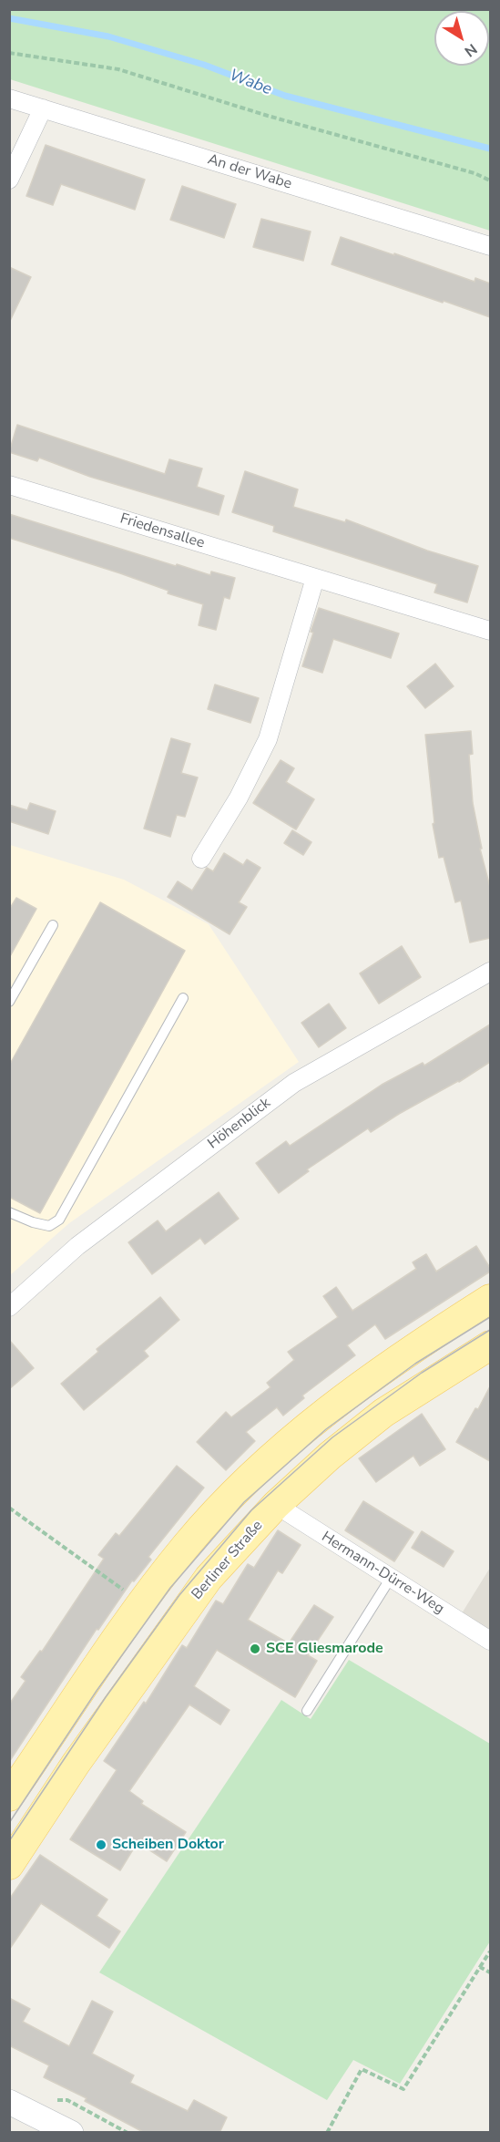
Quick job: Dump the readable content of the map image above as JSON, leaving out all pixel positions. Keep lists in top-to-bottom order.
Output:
{
  "streets": {
    "main road": ["Berliner Straße"],
    "street": [
      "An der Wabe",
      "Friedensallee",
      "Höhenblick",
      "Hermann-Dürre-Weg"
    ]
  },
  "crossings": [
    ["Berliner Straße", "Hermann-Dürre-Weg"]
  ],
  "water": ["Wabe"],
  "places": ["SCE Gliesmarode", "Scheiben Doktor"],
  "north": "bottom right"
}
